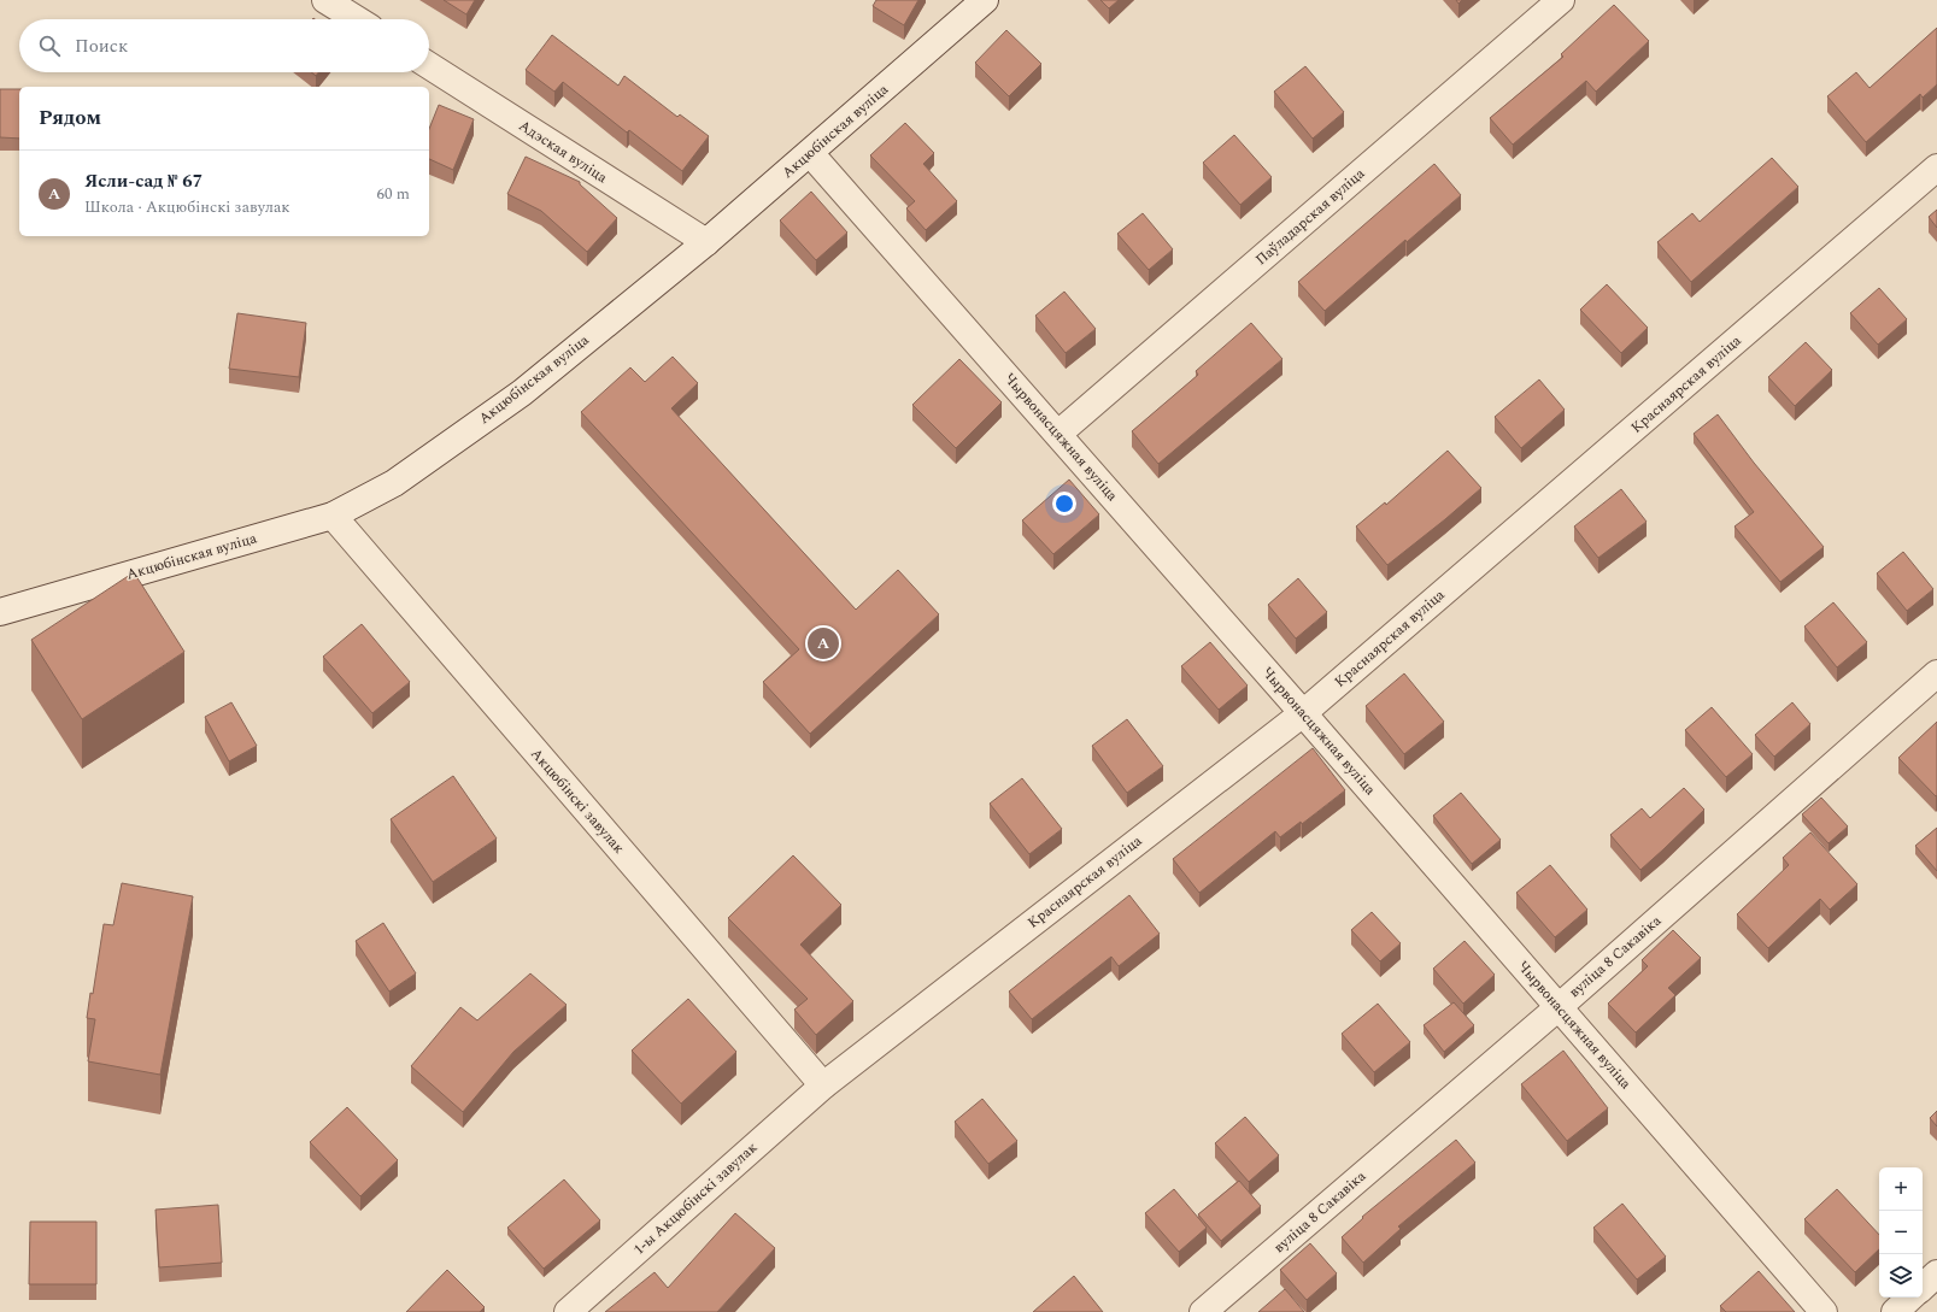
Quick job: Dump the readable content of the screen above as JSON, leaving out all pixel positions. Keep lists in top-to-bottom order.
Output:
{
  "streets": {
    "street": [
      "Акцюбінская вуліца",
      "Адэская вуліца",
      "Паўладарская вуліца",
      "Краснаярская вуліца",
      "Чырвонасцяжная вуліца",
      "Акцюбінскі завулак",
      "вуліца 8 Сакавіка",
      "1-ы Акцюбінскі завулак"
    ]
  },
  "crossings": [
    ["Акцюбінская вуліца", "Адэская вуліца"],
    ["Акцюбінская вуліца", "Чырвонасцяжная вуліца"],
    ["Акцюбінская вуліца", "Акцюбінскі завулак"],
    ["Паўладарская вуліца", "Чырвонасцяжная вуліца"],
    ["Краснаярская вуліца", "Чырвонасцяжная вуліца"],
    ["Краснаярская вуліца", "Акцюбінскі завулак"],
    ["Краснаярская вуліца", "1-ы Акцюбінскі завулак"],
    ["Чырвонасцяжная вуліца", "вуліца 8 Сакавіка"],
    ["Акцюбінскі завулак", "1-ы Акцюбінскі завулак"]
  ],
  "page": {
    "search": "Поиск",
    "heading": "Рядом",
    "list": [
      {
        "mark": "A",
        "name": "Ясли-сад № 67",
        "note": "Школа · Акцюбінскі завулак",
        "value": "60 m"
      }
    ],
    "pins": "A",
    "map_buttons": ["+", "−"]
  }
}
